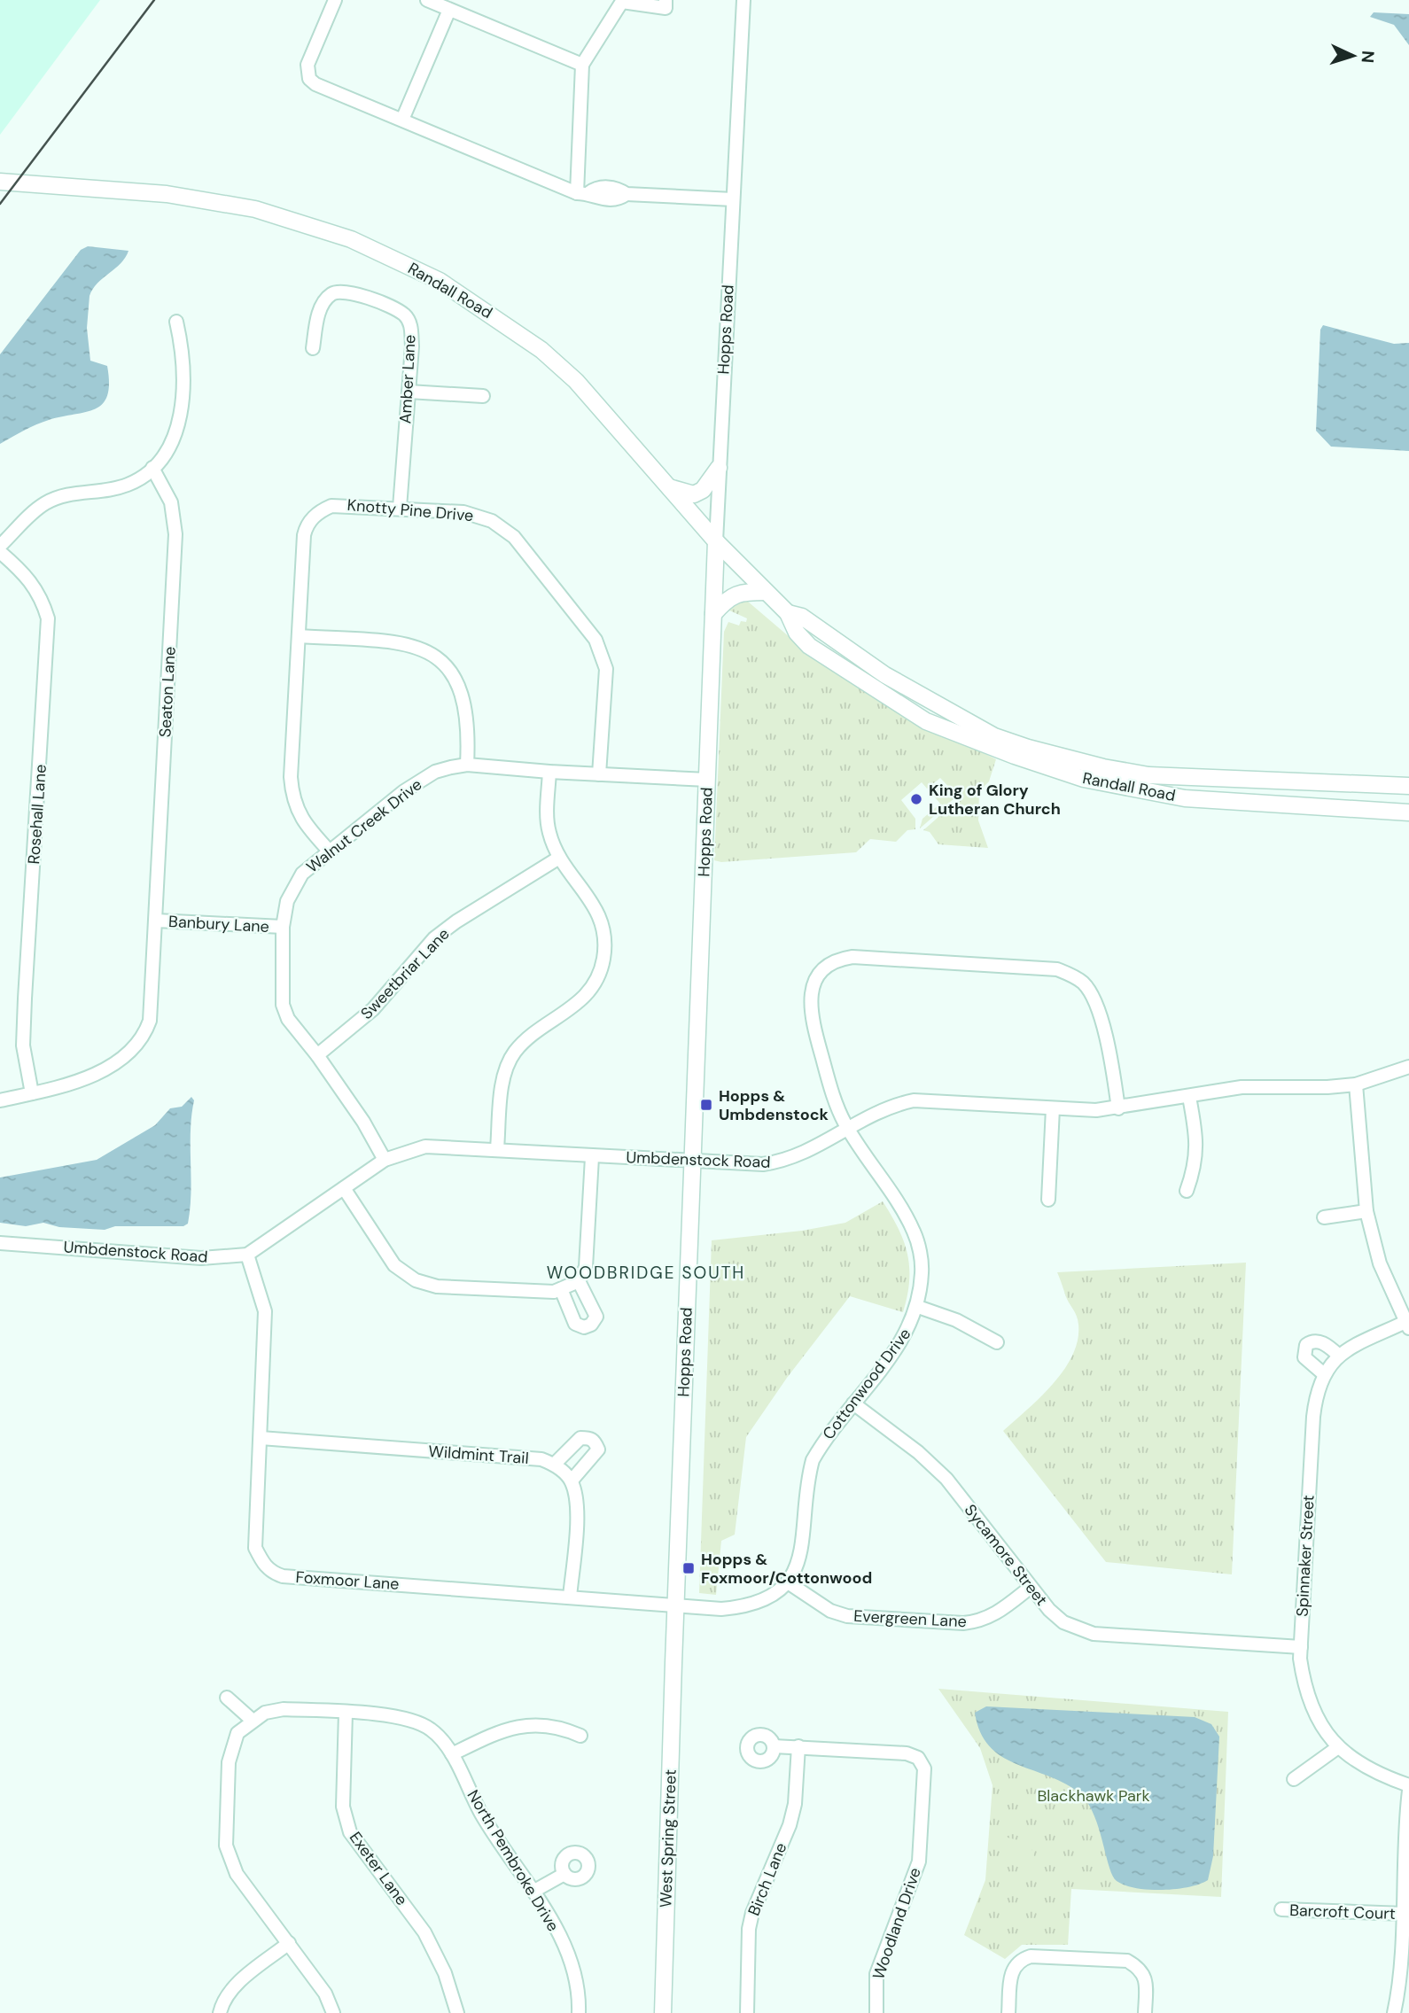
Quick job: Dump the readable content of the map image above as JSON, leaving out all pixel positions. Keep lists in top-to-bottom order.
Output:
{
  "streets": {
    "main road": ["Randall Road", "Hopps Road", "West Spring Street"],
    "street": [
      "Amber Lane",
      "Knotty Pine Drive",
      "Seaton Lane",
      "Rosehall Lane",
      "Walnut Creek Drive",
      "Banbury Lane",
      "Sweetbriar Lane",
      "Umbdenstock Road",
      "Cottonwood Drive",
      "Wildmint Trail",
      "Sycamore Street",
      "Spinnaker Street",
      "Foxmoor Lane",
      "Evergreen Lane",
      "North Pembroke Drive",
      "Exeter Lane",
      "Birch Lane",
      "Barcroft Court",
      "Woodland Drive"
    ]
  },
  "crossings": [
    ["Randall Road", "Hopps Road"],
    ["Hopps Road", "Walnut Creek Drive"],
    ["Hopps Road", "Umbdenstock Road"],
    ["Hopps Road", "Foxmoor Lane"],
    ["Hopps Road", "West Spring Street"],
    ["Amber Lane", "Knotty Pine Drive"],
    ["Knotty Pine Drive", "Walnut Creek Drive"],
    ["Seaton Lane", "Rosehall Lane"],
    ["Seaton Lane", "Banbury Lane"],
    ["Walnut Creek Drive", "Banbury Lane"],
    ["Walnut Creek Drive", "Sweetbriar Lane"],
    ["Walnut Creek Drive", "Umbdenstock Road"],
    ["Umbdenstock Road", "Cottonwood Drive"],
    ["Umbdenstock Road", "Spinnaker Street"],
    ["Umbdenstock Road", "Foxmoor Lane"],
    ["Cottonwood Drive", "Sycamore Street"],
    ["Cottonwood Drive", "Evergreen Lane"],
    ["Wildmint Trail", "Foxmoor Lane"],
    ["Sycamore Street", "Spinnaker Street"],
    ["Sycamore Street", "Evergreen Lane"],
    ["North Pembroke Drive", "Exeter Lane"],
    ["Birch Lane", "Woodland Drive"]
  ],
  "districts": ["WOODBRIDGE SOUTH"],
  "parks": ["Blackhawk Park"],
  "places": {
    "other": ["King of Glory Lutheran Church"],
    "transit": ["Hopps & Umbdenstock", "Hopps & Foxmoor/Cottonwood"]
  },
  "north": "right"
}
